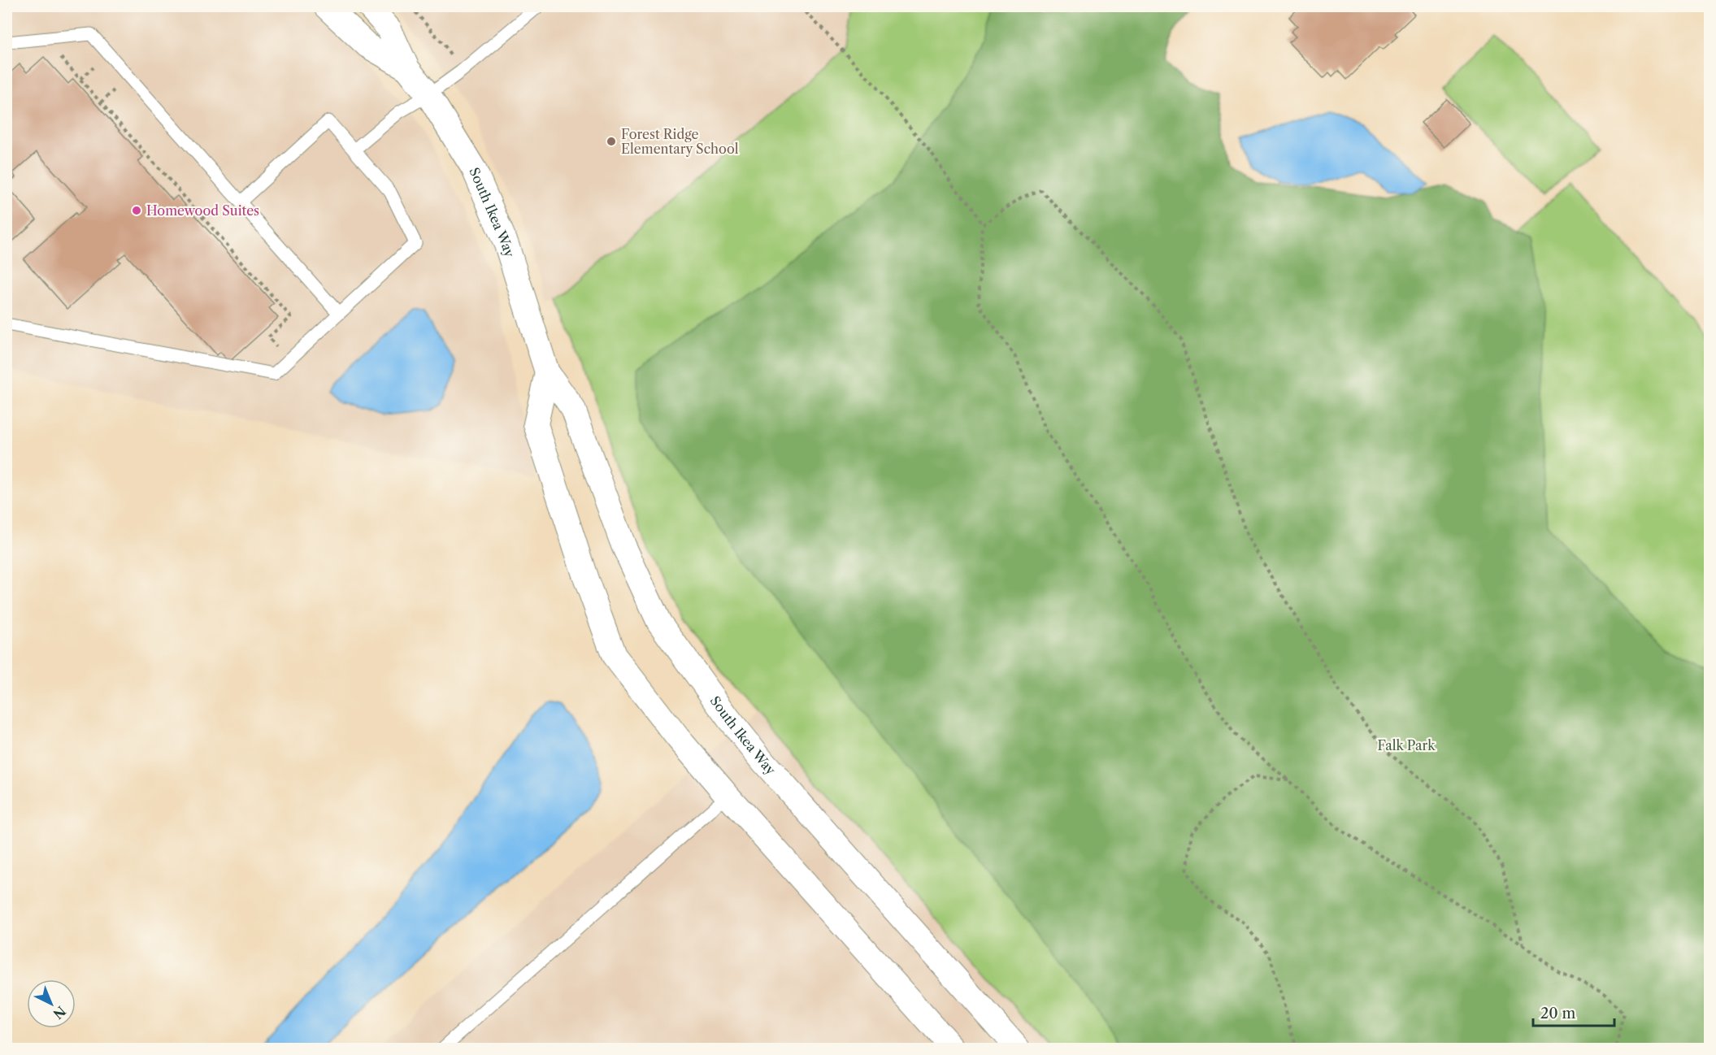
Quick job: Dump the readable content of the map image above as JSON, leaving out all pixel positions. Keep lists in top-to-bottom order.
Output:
{
  "streets": {
    "street": ["South Ikea Way"]
  },
  "parks": ["Falk Park"],
  "places": ["Forest Ridge Elementary School", "Homewood Suites"],
  "scale_bar": "20 m",
  "north": "bottom right"
}
